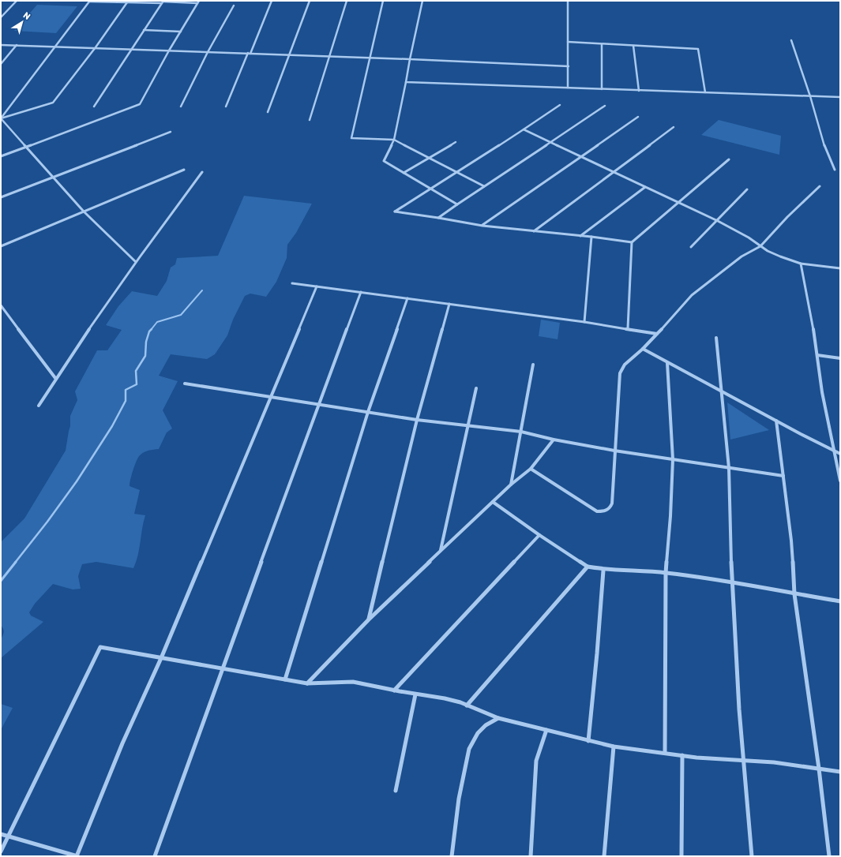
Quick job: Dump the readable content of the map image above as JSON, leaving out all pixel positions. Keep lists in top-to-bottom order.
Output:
{
  "north": "top right"
}
